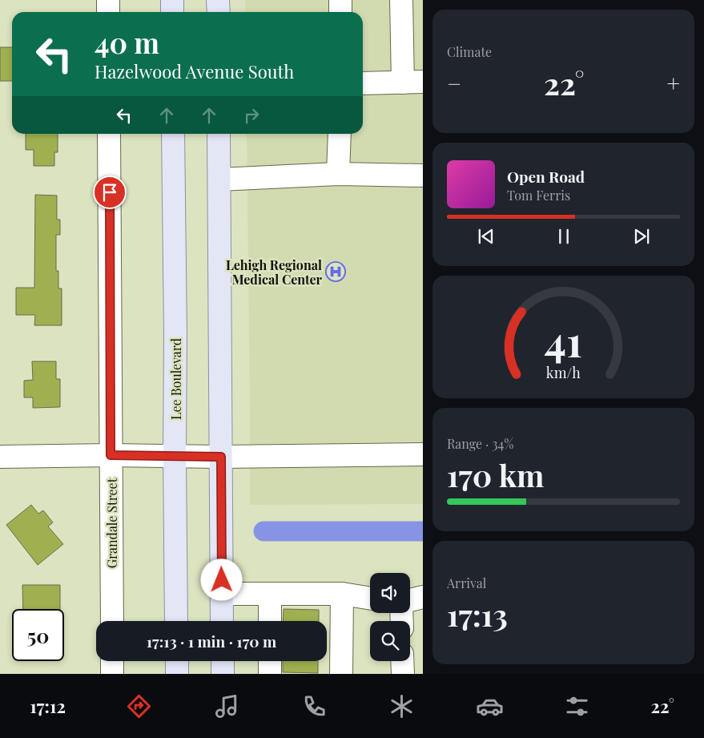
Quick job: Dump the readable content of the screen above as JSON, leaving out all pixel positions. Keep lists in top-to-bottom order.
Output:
{
  "streets": {
    "main road": ["Lee Boulevard"],
    "street": ["Grandale Street"]
  },
  "places": {
    "hospital": ["Lehigh Regional Medical Center"]
  },
  "page": {
    "tile": [
      "Climate",
      ["Range · 34%", "170 km"],
      ["Arrival", "17:13"]
    ],
    "turn": ["40 m", "Hazelwood Avenue South"],
    "heat": ["−", "22°", "+"],
    "song": ["Open Road", "Tom Ferris"],
    "limit": "50",
    "trip": "17:13 · 1 min · 170 m",
    "tabs": ["17:12", "22°"],
    "gauge": ["41", "km/h"]
  }
}
